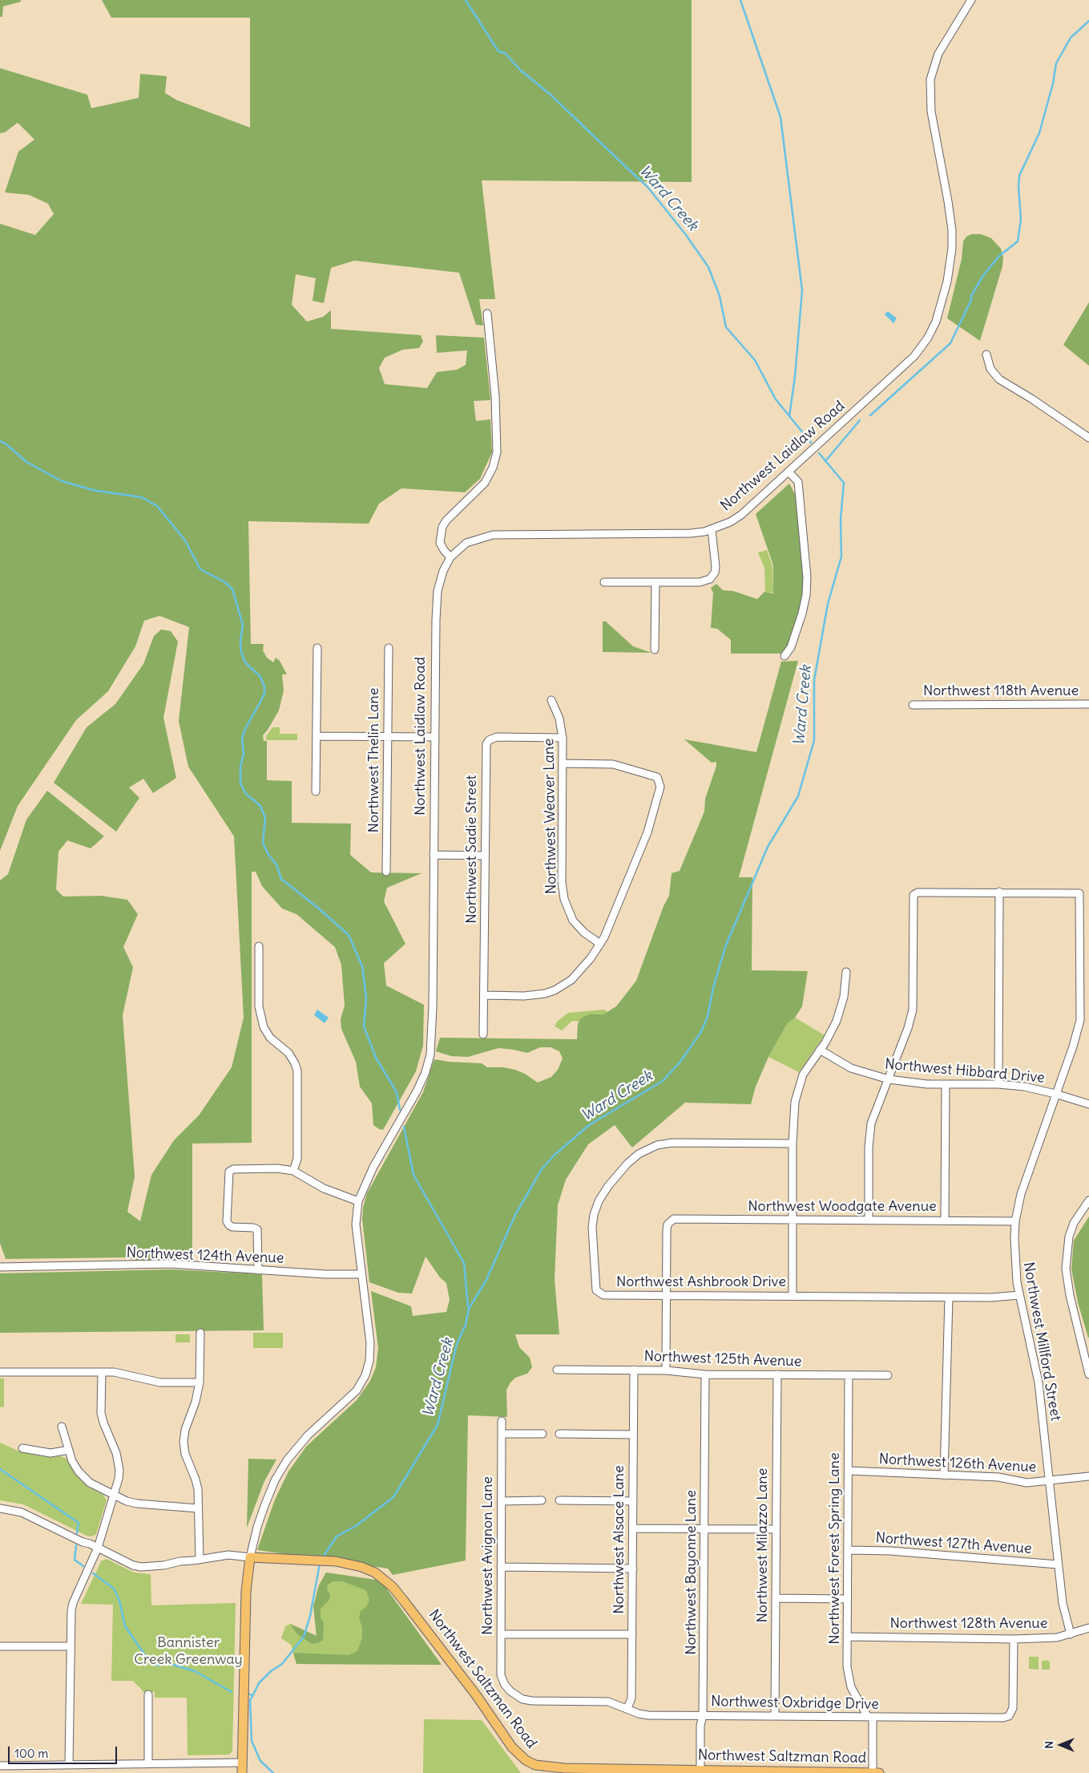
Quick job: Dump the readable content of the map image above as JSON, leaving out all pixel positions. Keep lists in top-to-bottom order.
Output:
{
  "streets": {
    "main road": ["Northwest Laidlaw Road", "Northwest Saltzman Road"],
    "street": [
      "Northwest 118th Avenue",
      "Northwest Thelin Lane",
      "Northwest Weaver Lane",
      "Northwest Sadie Street",
      "Northwest Hibbard Drive",
      "Northwest Woodgate Avenue",
      "Northwest 124th Avenue",
      "Northwest Ashbrook Drive",
      "Northwest Millford Street",
      "Northwest 125th Avenue",
      "Northwest 126th Avenue",
      "Northwest Alsace Lane",
      "Northwest 127th Avenue",
      "Northwest Milazzo Lane",
      "Northwest Forest Spring Lane",
      "Northwest Avignon Lane",
      "Northwest Bayonne Lane",
      "Northwest 128th Avenue",
      "Northwest Oxbridge Drive"
    ]
  },
  "crossings": [
    ["Northwest Laidlaw Road", "Northwest 124th Avenue"],
    ["Northwest Laidlaw Road", "Northwest Saltzman Road"],
    ["Northwest Weaver Lane", "Northwest Sadie Street"],
    ["Northwest Hibbard Drive", "Northwest Millford Street"],
    ["Northwest Woodgate Avenue", "Northwest Ashbrook Drive"],
    ["Northwest Woodgate Avenue", "Northwest Millford Street"],
    ["Northwest Ashbrook Drive", "Northwest Millford Street"],
    ["Northwest Millford Street", "Northwest 126th Avenue"],
    ["Northwest Millford Street", "Northwest 127th Avenue"],
    ["Northwest Millford Street", "Northwest 128th Avenue"],
    ["Northwest 125th Avenue", "Northwest Alsace Lane"],
    ["Northwest 125th Avenue", "Northwest Milazzo Lane"],
    ["Northwest 125th Avenue", "Northwest Forest Spring Lane"],
    ["Northwest 125th Avenue", "Northwest Bayonne Lane"],
    ["Northwest 126th Avenue", "Northwest Forest Spring Lane"],
    ["Northwest Alsace Lane", "Northwest Oxbridge Drive"],
    ["Northwest 127th Avenue", "Northwest Forest Spring Lane"],
    ["Northwest Milazzo Lane", "Northwest Oxbridge Drive"],
    ["Northwest Forest Spring Lane", "Northwest 128th Avenue"],
    ["Northwest Forest Spring Lane", "Northwest Oxbridge Drive"],
    ["Northwest Avignon Lane", "Northwest Oxbridge Drive"],
    ["Northwest Bayonne Lane", "Northwest Saltzman Road"],
    ["Northwest Bayonne Lane", "Northwest Oxbridge Drive"],
    ["Northwest 128th Avenue", "Northwest Oxbridge Drive"]
  ],
  "water": ["Ward Creek"],
  "parks": ["Bannister Creek Greenway"],
  "scale_bar": "100 m",
  "north": "left"
}
